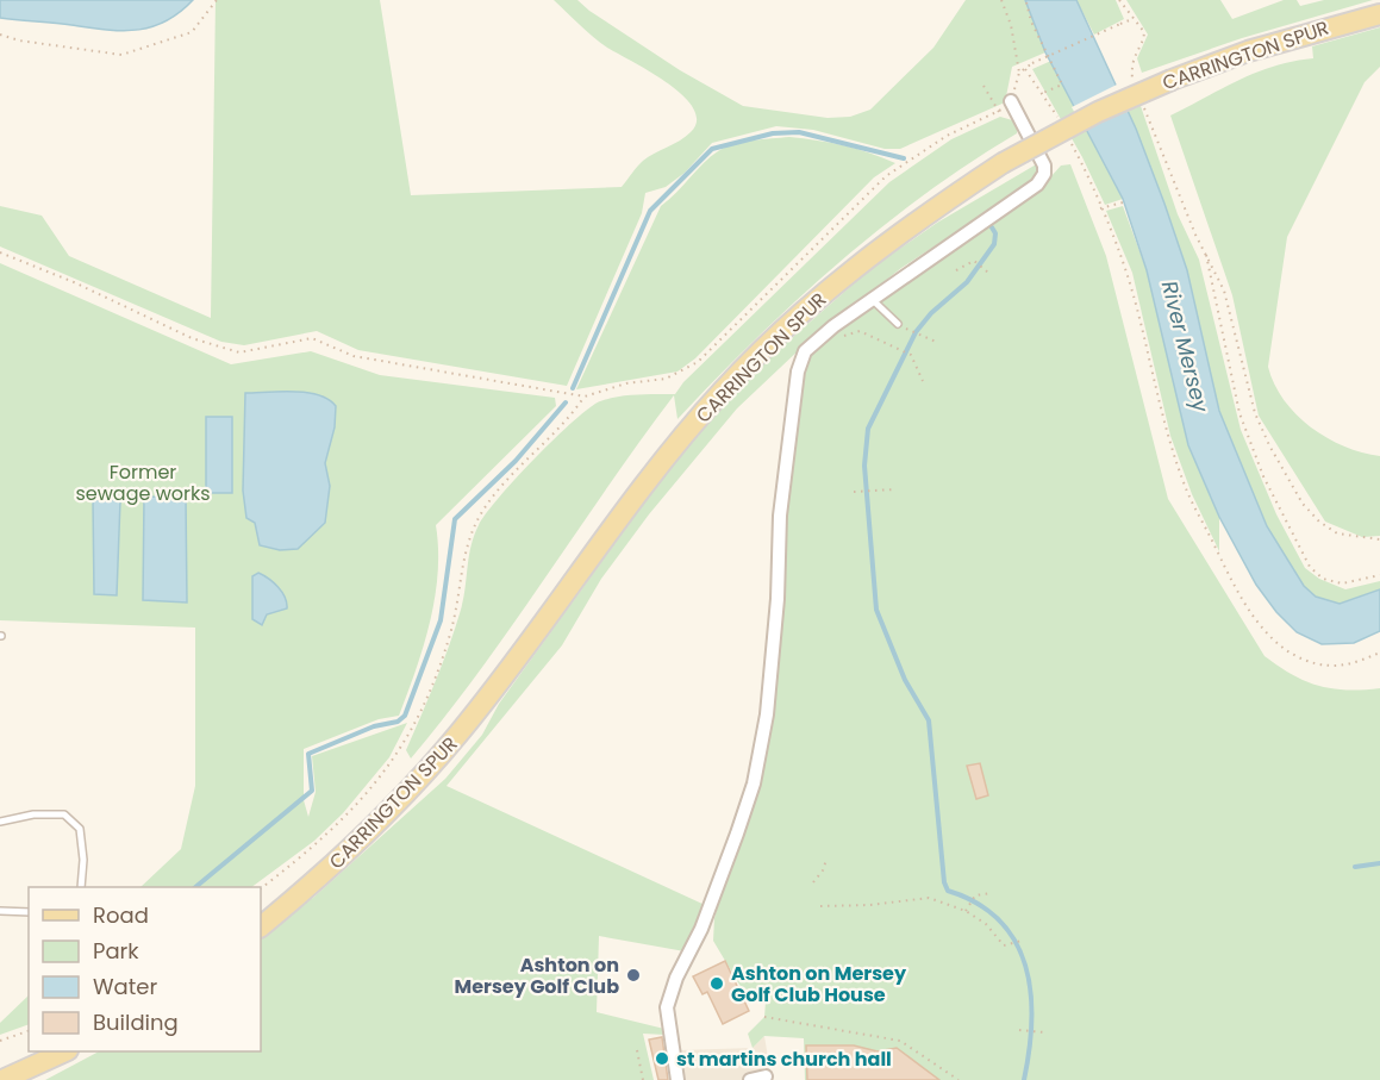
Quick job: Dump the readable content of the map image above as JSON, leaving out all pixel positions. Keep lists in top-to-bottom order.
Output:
{
  "streets": {
    "main road": ["CARRINGTON SPUR"]
  },
  "water": ["River Mersey"],
  "parks": ["Former sewage works"],
  "places": ["Ashton on Mersey Golf Club", "Ashton on Mersey Golf Club House", "st martins church hall"],
  "legend": [
    "Road",
    "Park",
    "Water",
    "Building"
  ]
}
